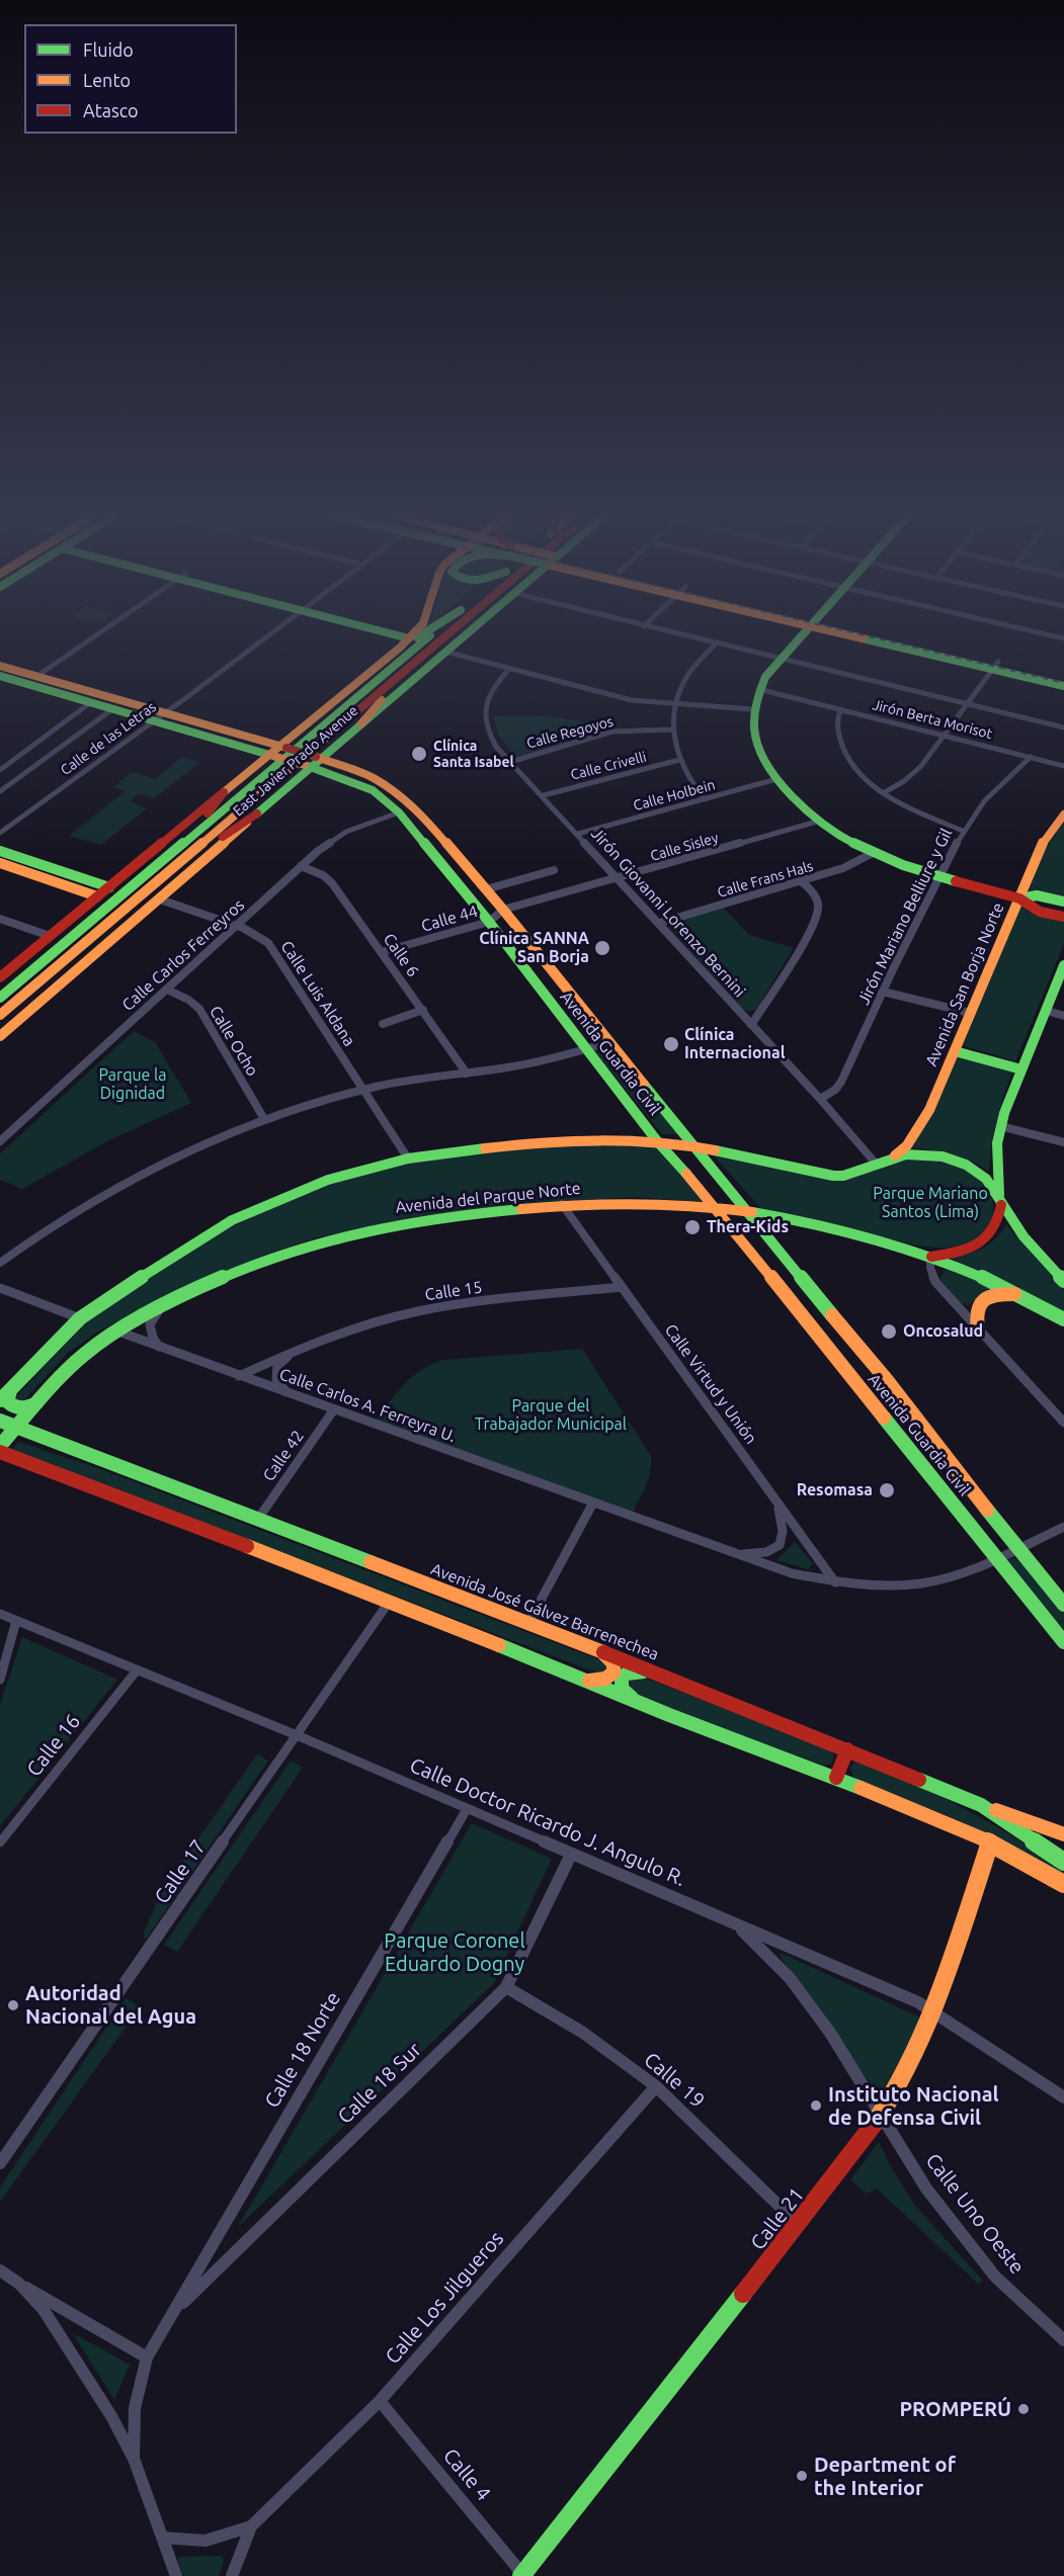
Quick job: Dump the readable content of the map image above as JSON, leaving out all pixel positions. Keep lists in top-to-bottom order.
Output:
{
  "streets": {
    "main road": [
      "East Javier Prado Avenue",
      "Avenida San Borja Norte",
      "Avenida Guardia Civil",
      "Avenida del Parque Norte",
      "Avenida José Gálvez Barrenechea",
      "Calle 21"
    ],
    "street": [
      "Jirón Berta Morisot",
      "Calle Regoyos",
      "Calle de las Letras",
      "Calle Crivelli",
      "Calle Holbein",
      "Calle Sisley",
      "Calle Frans Hals",
      "Jirón Giovanni Lorenzo Bernini",
      "Jirón Mariano Belliure y Gil",
      "Calle 44",
      "Calle Carlos Ferreyros",
      "Calle 6",
      "Calle Luis Aldana",
      "Calle Ocho",
      "Calle 15",
      "Calle Virtud y Unión",
      "Calle Carlos A. Ferreyra U.",
      "Calle 42",
      "Calle 16",
      "Calle Doctor Ricardo J. Angulo R.",
      "Calle 17",
      "Calle 18 Norte",
      "Calle 19",
      "Calle 18 Sur",
      "Calle Uno Oeste",
      "Calle Los Jilgueros",
      "Calle 4"
    ]
  },
  "crossings": [
    ["Jirón Berta Morisot", "Jirón Mariano Belliure y Gil"],
    ["Calle Regoyos", "Jirón Giovanni Lorenzo Bernini"],
    ["Calle de las Letras", "Avenida Guardia Civil"],
    ["East Javier Prado Avenue", "Calle Luis Aldana"],
    ["East Javier Prado Avenue", "Avenida Guardia Civil"],
    ["Calle Crivelli", "Jirón Giovanni Lorenzo Bernini"],
    ["Calle Holbein", "Jirón Giovanni Lorenzo Bernini"],
    ["Calle Sisley", "Jirón Giovanni Lorenzo Bernini"],
    ["Calle Sisley", "Calle 44"],
    ["Calle Sisley", "Avenida Guardia Civil"],
    ["Calle Frans Hals", "Jirón Giovanni Lorenzo Bernini"],
    ["Jirón Giovanni Lorenzo Bernini", "Jirón Mariano Belliure y Gil"],
    ["Jirón Giovanni Lorenzo Bernini", "Avenida San Borja Norte"],
    ["Calle 44", "Calle 6"],
    ["Calle 44", "Avenida Guardia Civil"],
    ["Calle Carlos Ferreyros", "Calle 6"],
    ["Calle Carlos Ferreyros", "Calle Luis Aldana"],
    ["Calle Carlos Ferreyros", "Calle Ocho"],
    ["Calle Carlos Ferreyros", "Avenida Guardia Civil"],
    ["Avenida Guardia Civil", "Avenida del Parque Norte"],
    ["Avenida Guardia Civil", "Calle Carlos A. Ferreyra U."],
    ["Avenida del Parque Norte", "Calle Virtud y Unión"],
    ["Avenida del Parque Norte", "Calle Carlos A. Ferreyra U."],
    ["Avenida del Parque Norte", "Avenida José Gálvez Barrenechea"],
    ["Calle 15", "Calle Virtud y Unión"],
    ["Calle 15", "Calle Carlos A. Ferreyra U."],
    ["Calle Virtud y Unión", "Calle Carlos A. Ferreyra U."],
    ["Calle Carlos A. Ferreyra U.", "Calle 42"],
    ["Calle 42", "Avenida José Gálvez Barrenechea"],
    ["Calle 16", "Calle Doctor Ricardo J. Angulo R."],
    ["Calle Doctor Ricardo J. Angulo R.", "Calle 17"],
    ["Calle Doctor Ricardo J. Angulo R.", "Calle 18 Norte"],
    ["Calle Doctor Ricardo J. Angulo R.", "Calle 18 Sur"],
    ["Calle Doctor Ricardo J. Angulo R.", "Calle Uno Oeste"],
    ["Calle Doctor Ricardo J. Angulo R.", "Calle 21"],
    ["Calle 18 Norte", "Calle 18 Sur"],
    ["Calle 19", "Calle 18 Sur"],
    ["Calle 19", "Calle 21"],
    ["Calle 19", "Calle Los Jilgueros"],
    ["Calle Uno Oeste", "Calle 21"],
    ["Calle 21", "Calle 4"],
    ["Calle Los Jilgueros", "Calle 4"]
  ],
  "parks": [
    "Parque la Dignidad",
    "Parque Mariano Santos (Lima)",
    "Parque del Trabajador Municipal",
    "Parque Coronel Eduardo Dogny"
  ],
  "places": [
    "Clínica Santa Isabel",
    "Clínica SANNA San Borja",
    "Clínica Internacional",
    "Thera-Kids",
    "Oncosalud",
    "Resomasa",
    "Autoridad Nacional del Agua",
    "Instituto Nacional de Defensa Civil",
    "PROMPERÚ",
    "Department of the Interior"
  ],
  "legend": ["Fluido", "Lento", "Atasco"]
}
